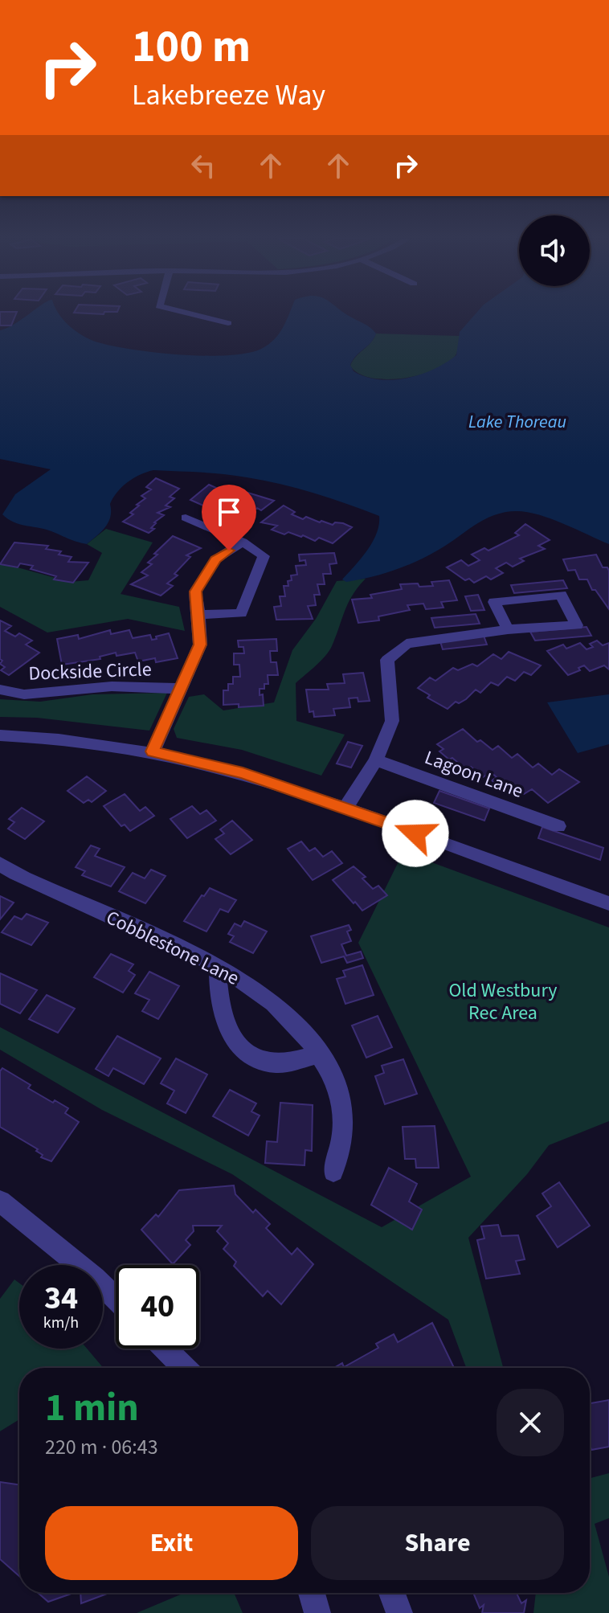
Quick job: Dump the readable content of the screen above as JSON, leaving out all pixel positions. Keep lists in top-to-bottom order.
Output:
{
  "streets": {
    "street": ["Dockside Circle", "Lagoon Lane", "Cobblestone Lane"]
  },
  "water": ["Lake Thoreau"],
  "parks": ["Old Westbury Rec Area"],
  "page": {
    "turn": ["100 m", "Lakebreeze Way"],
    "speed": "34 km/h",
    "limit": "40",
    "heading": ["1 min", "220 m · 06:43"],
    "buttons": ["Exit", "Share"]
  }
}
